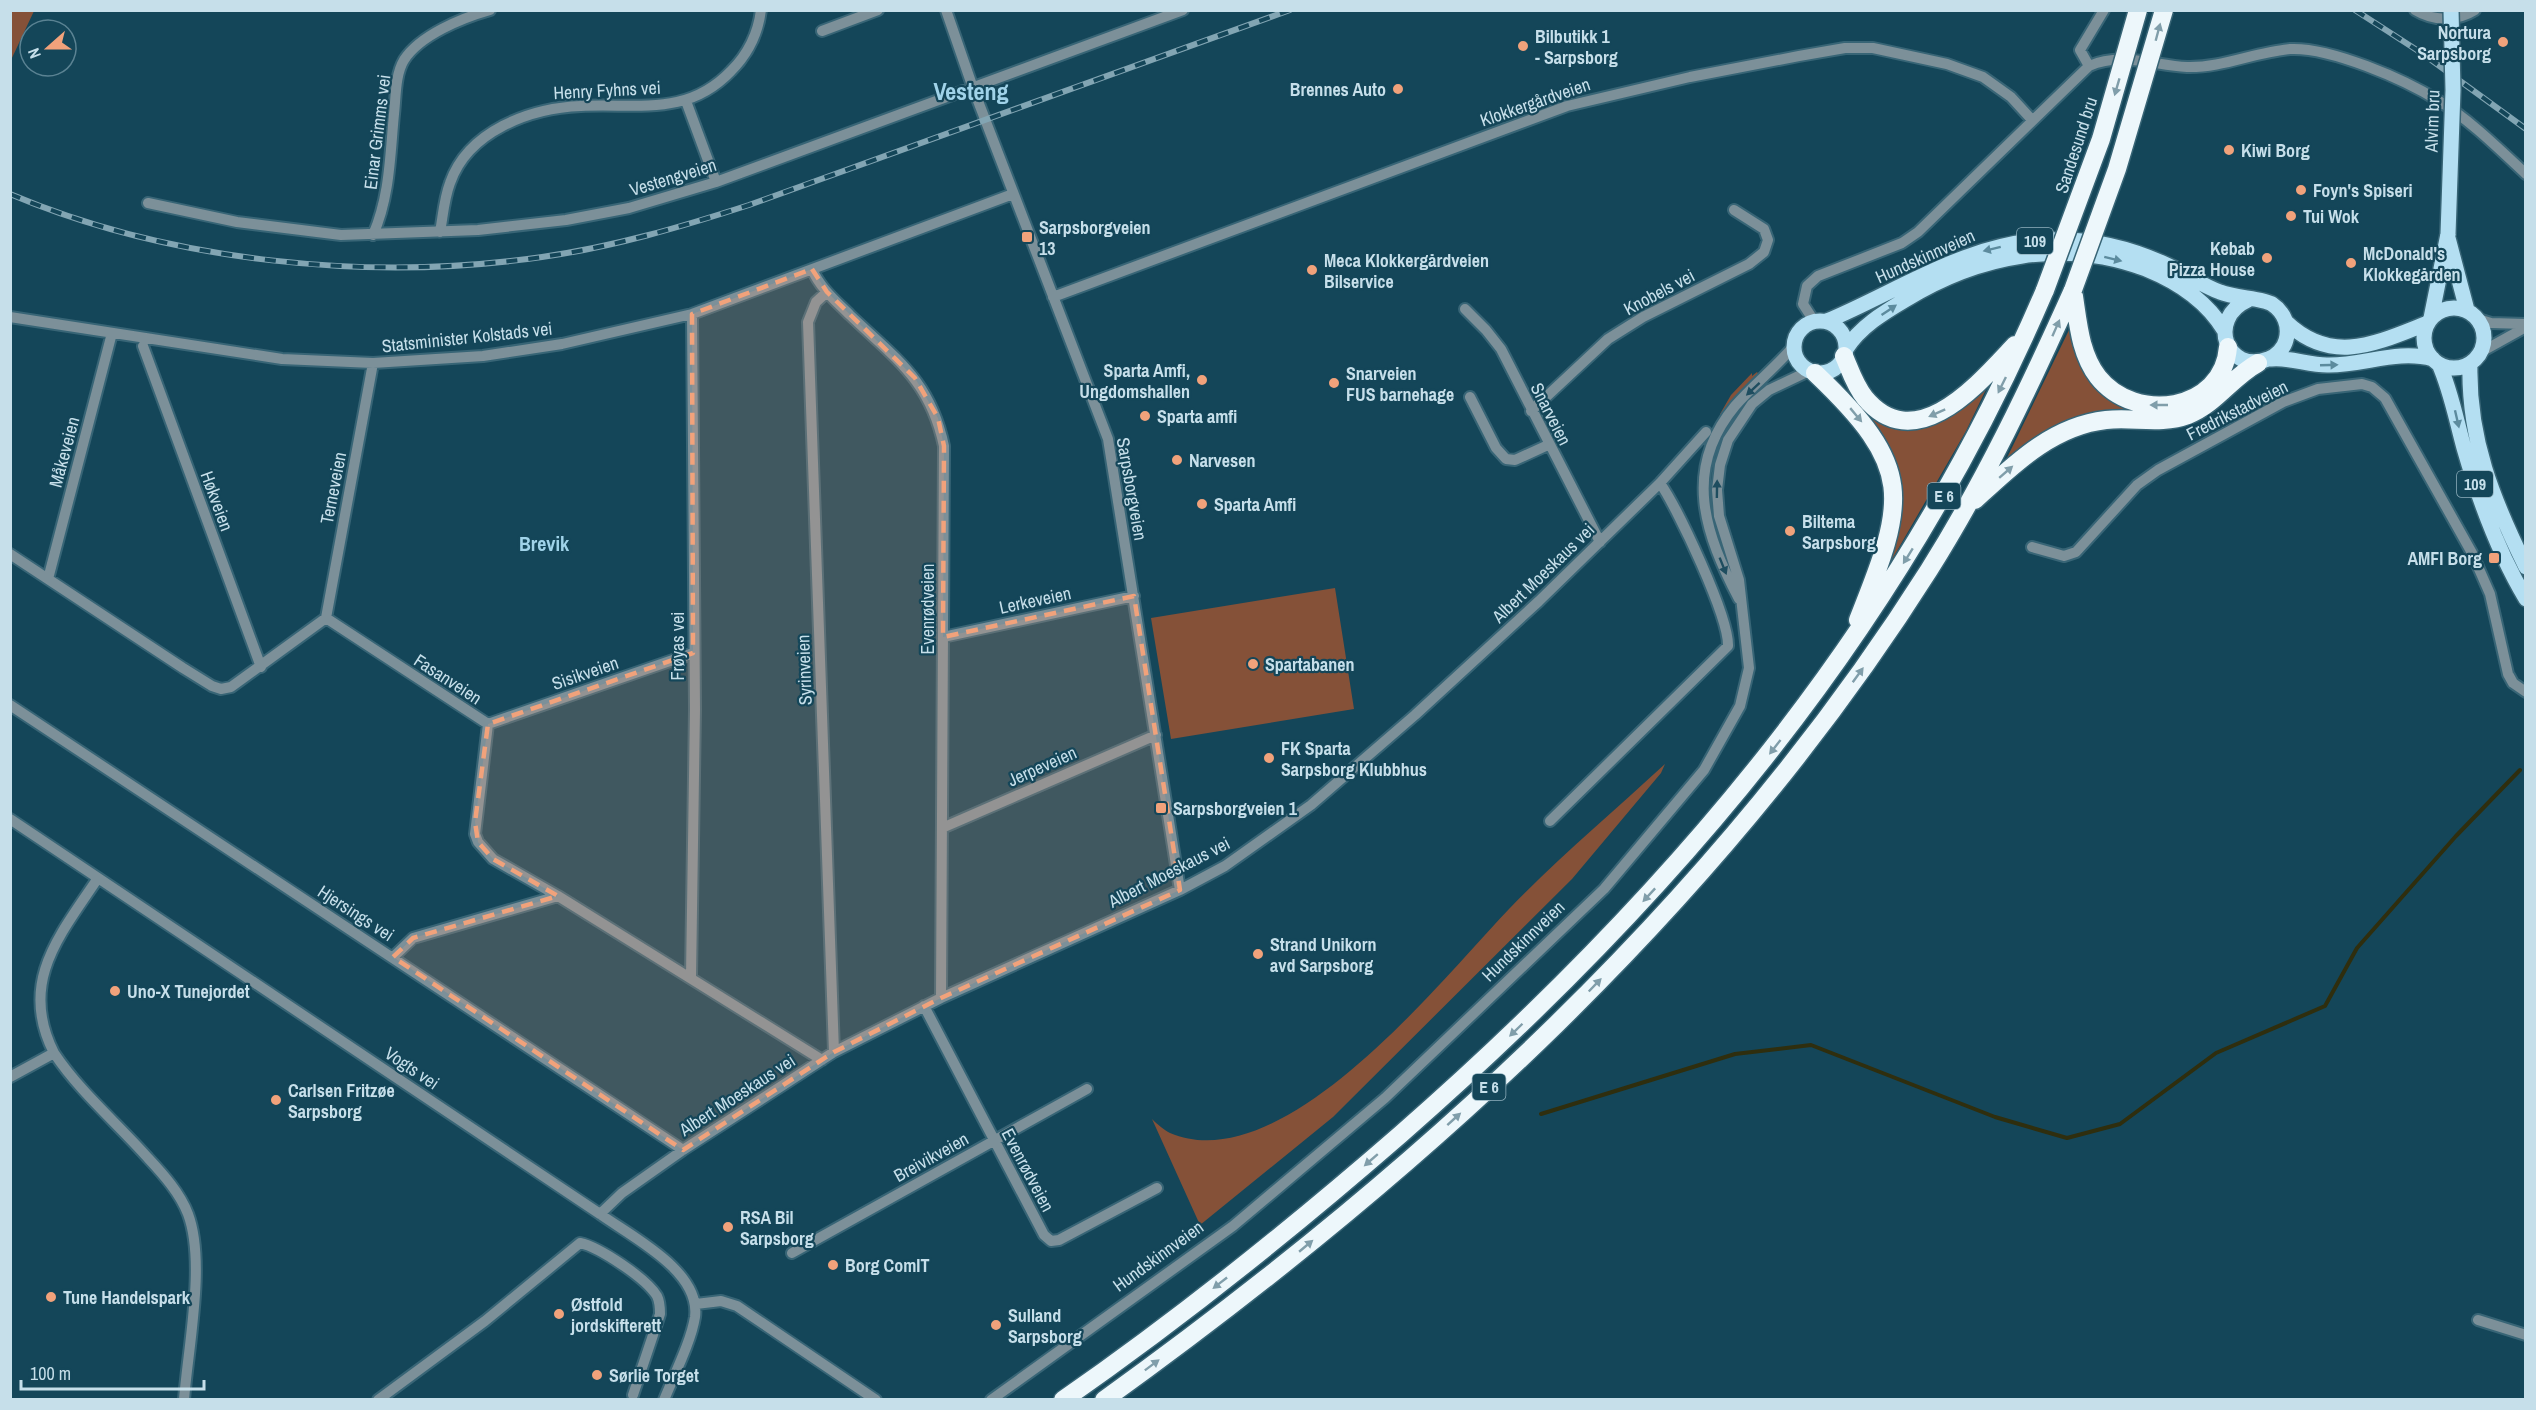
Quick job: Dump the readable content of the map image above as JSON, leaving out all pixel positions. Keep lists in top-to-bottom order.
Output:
{
  "streets": {
    "highway": ["Sandesund bru", "E 6"],
    "main road": ["Alvim bru", "109", "Hundskinnveien"],
    "street": [
      "Henry Fyhns vei",
      "Klokkergårdveien",
      "Einar Grimms vei",
      "Vestengveien",
      "Knobels vei",
      "Statsminister Kolstads vei",
      "Fredrikstadveien",
      "Snarveien",
      "Måkeveien",
      "Terneveien",
      "Sarpsborgveien",
      "Høkveien",
      "Albert Moeskaus vei",
      "Lerkeveien",
      "Evenrødveien",
      "Frøyas vei",
      "Syrinveien",
      "Sisikveien",
      "Fasanveien",
      "Jerpeveien",
      "Hjersings vei",
      "Vogts vei",
      "Breivikveien"
    ]
  },
  "crossings": [
    ["Henry Fyhns vei", "Vestengveien"],
    ["Klokkergårdveien", "Sarpsborgveien"],
    ["Alvim bru", "109"],
    ["Einar Grimms vei", "Vestengveien"],
    ["Sandesund bru", "E 6"],
    ["Vestengveien", "Sarpsborgveien"],
    ["109", "Hundskinnveien"],
    ["109", "E 6"],
    ["Hundskinnveien", "E 6"],
    ["Knobels vei", "Snarveien"],
    ["Statsminister Kolstads vei", "Måkeveien"],
    ["Statsminister Kolstads vei", "Terneveien"],
    ["Statsminister Kolstads vei", "Sarpsborgveien"],
    ["Statsminister Kolstads vei", "Evenrødveien"],
    ["Statsminister Kolstads vei", "Frøyas vei"],
    ["Snarveien", "Albert Moeskaus vei"],
    ["Terneveien", "Fasanveien"],
    ["Sarpsborgveien", "Albert Moeskaus vei"],
    ["Sarpsborgveien", "Lerkeveien"],
    ["Sarpsborgveien", "Jerpeveien"],
    ["Albert Moeskaus vei", "Evenrødveien"],
    ["Albert Moeskaus vei", "Syrinveien"],
    ["Albert Moeskaus vei", "Fasanveien"],
    ["Albert Moeskaus vei", "Hjersings vei"],
    ["Albert Moeskaus vei", "Vogts vei"],
    ["Lerkeveien", "Evenrødveien"],
    ["Evenrødveien", "Syrinveien"],
    ["Evenrødveien", "Jerpeveien"],
    ["Evenrødveien", "Breivikveien"],
    ["Frøyas vei", "Sisikveien"],
    ["Frøyas vei", "Fasanveien"],
    ["Sisikveien", "Fasanveien"]
  ],
  "districts": ["Vesteng", "Brevik"],
  "places": {
    "other": [
      "Nortura Sarpsborg",
      "Bilbutikk 1 - Sarpsborg",
      "Brennes Auto",
      "Kiwi Borg",
      "Foyn's Spiseri",
      "Tui Wok",
      "Kebab Pizza House",
      "McDonald's Klokkegården",
      "Meca Klokkergårdveien Bilservice",
      "Sparta Amfi, Ungdomshallen",
      "Snarveien FUS barnehage",
      "Sparta amfi",
      "Narvesen",
      "Sparta Amfi",
      "Biltema Sarpsborg",
      "Spartabanen",
      "FK Sparta Sarpsborg Klubbhus",
      "Strand Unikorn avd Sarpsborg",
      "Uno-X Tunejordet",
      "Carlsen Fritzøe Sarpsborg",
      "RSA Bil Sarpsborg",
      "Borg ComIT",
      "Tune Handelspark",
      "Østfold jordskifterett",
      "Sulland Sarpsborg",
      "Sørlie Torget"
    ],
    "transit": ["Sarpsborgveien 13", "AMFI Borg", "Sarpsborgveien 1"]
  },
  "scale_bar": "100 m",
  "north": "left"
}
